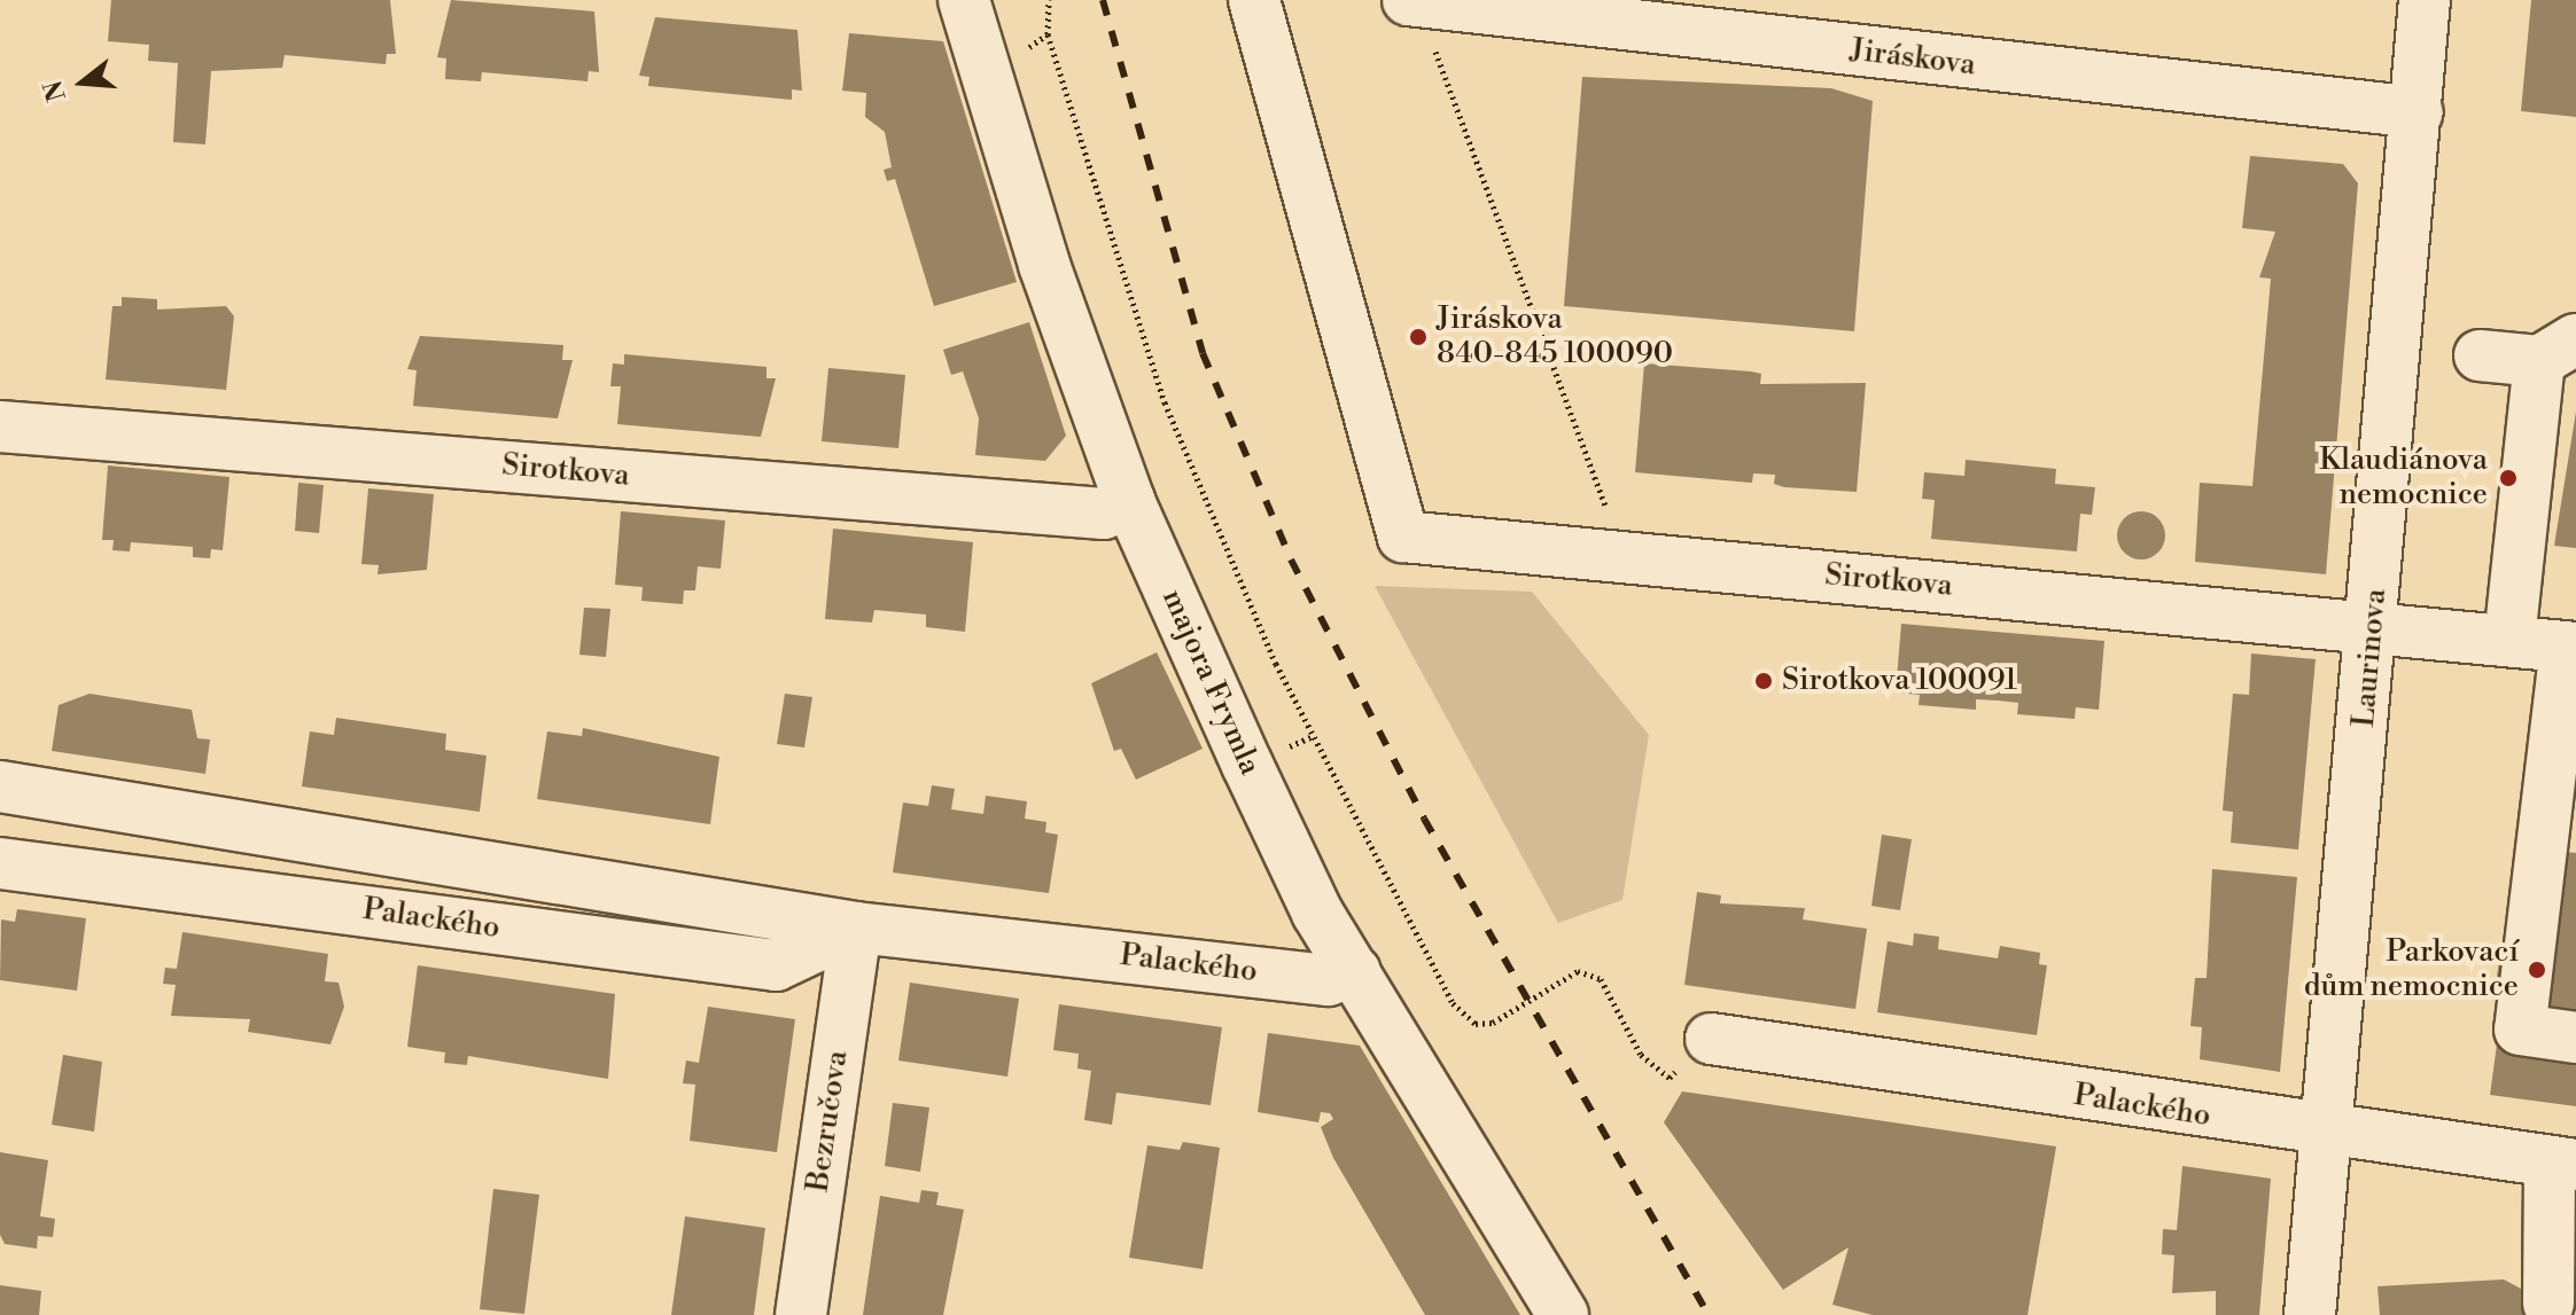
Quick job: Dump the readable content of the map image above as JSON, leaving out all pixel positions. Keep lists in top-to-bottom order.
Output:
{
  "streets": {
    "street": [
      "Jiráskova",
      "Sirotkova",
      "Laurinova",
      "majora Frymla",
      "Palackého",
      "Bezručova"
    ]
  },
  "crossings": [
    ["Jiráskova", "Laurinova"],
    ["Sirotkova", "Laurinova"],
    ["Sirotkova", "majora Frymla"],
    ["Laurinova", "Palackého"],
    ["majora Frymla", "Palackého"],
    ["Palackého", "Bezručova"]
  ],
  "places": [
    "Jiráskova 840-845 100090",
    "Klaudiánova nemocnice",
    "Sirotkova 100091",
    "Parkovací dům nemocnice"
  ],
  "north": "left"
}
